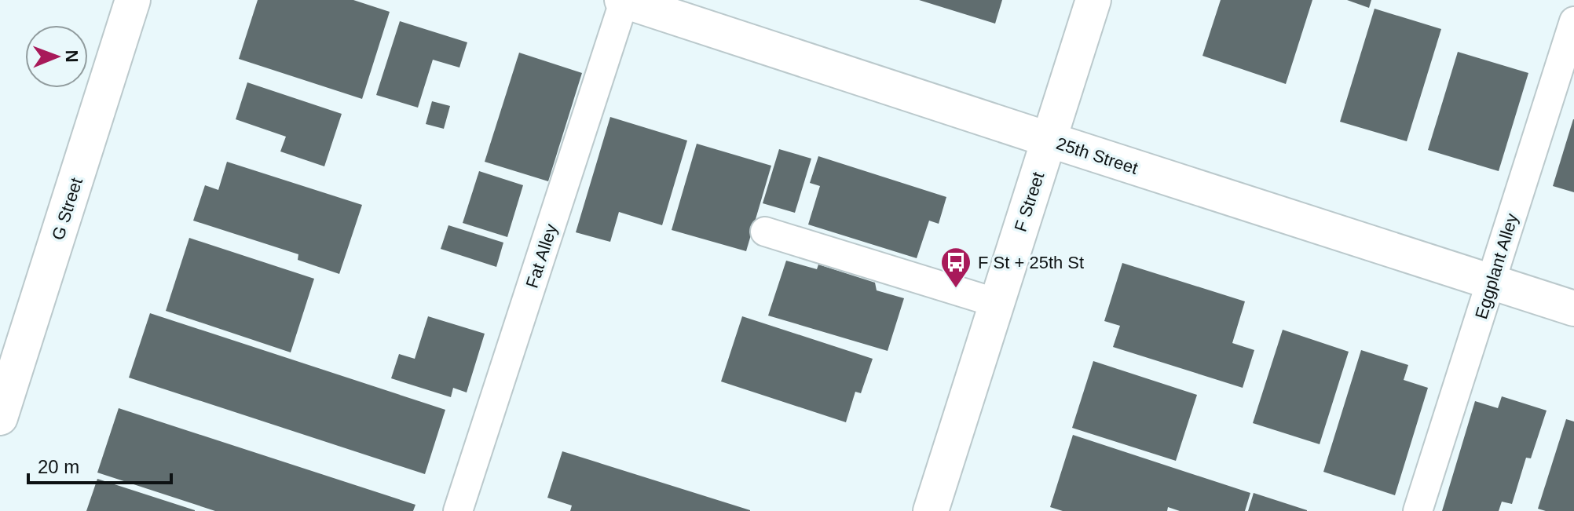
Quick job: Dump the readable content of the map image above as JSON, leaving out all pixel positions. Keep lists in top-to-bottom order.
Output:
{
  "streets": {
    "street": ["25th Street", "F Street", "G Street"],
    "lane": ["Fat Alley", "Eggplant Alley"]
  },
  "crossings": [
    ["25th Street", "F Street"],
    ["25th Street", "Fat Alley"],
    ["25th Street", "Eggplant Alley"]
  ],
  "places": {
    "bus stop": ["F St + 25th St"]
  },
  "scale_bar": "20 m",
  "north": "right"
}
